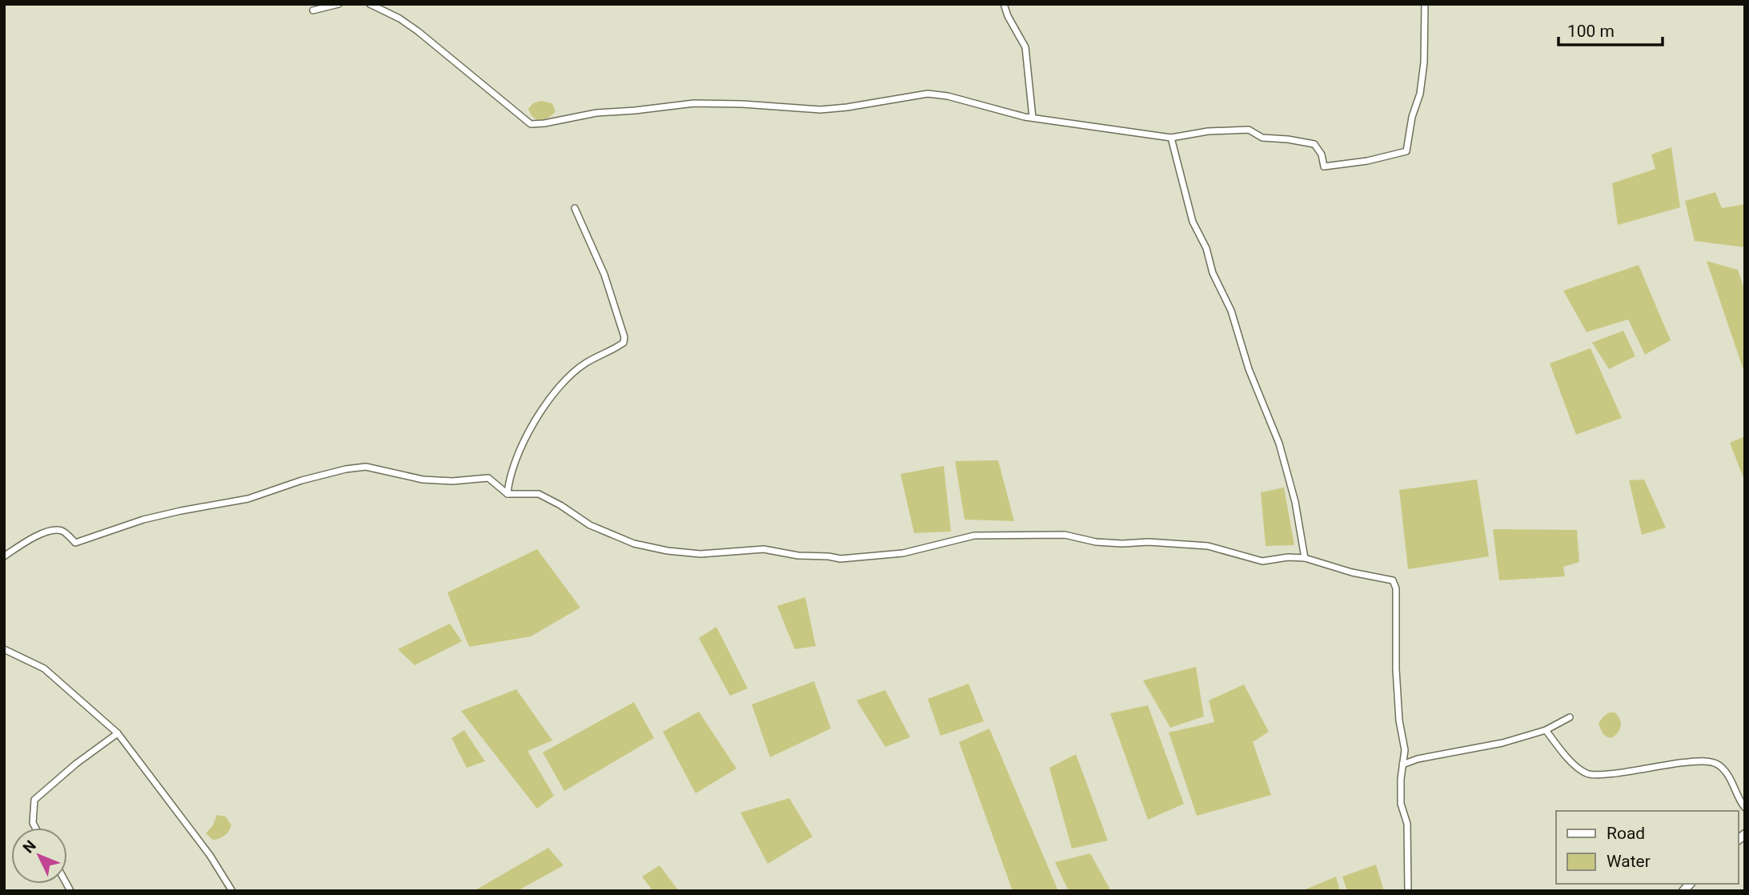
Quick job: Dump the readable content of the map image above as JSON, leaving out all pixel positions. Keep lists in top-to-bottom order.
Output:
{
  "legend": ["Road", "Water"],
  "scale_bar": "100 m",
  "north": "top left"
}
